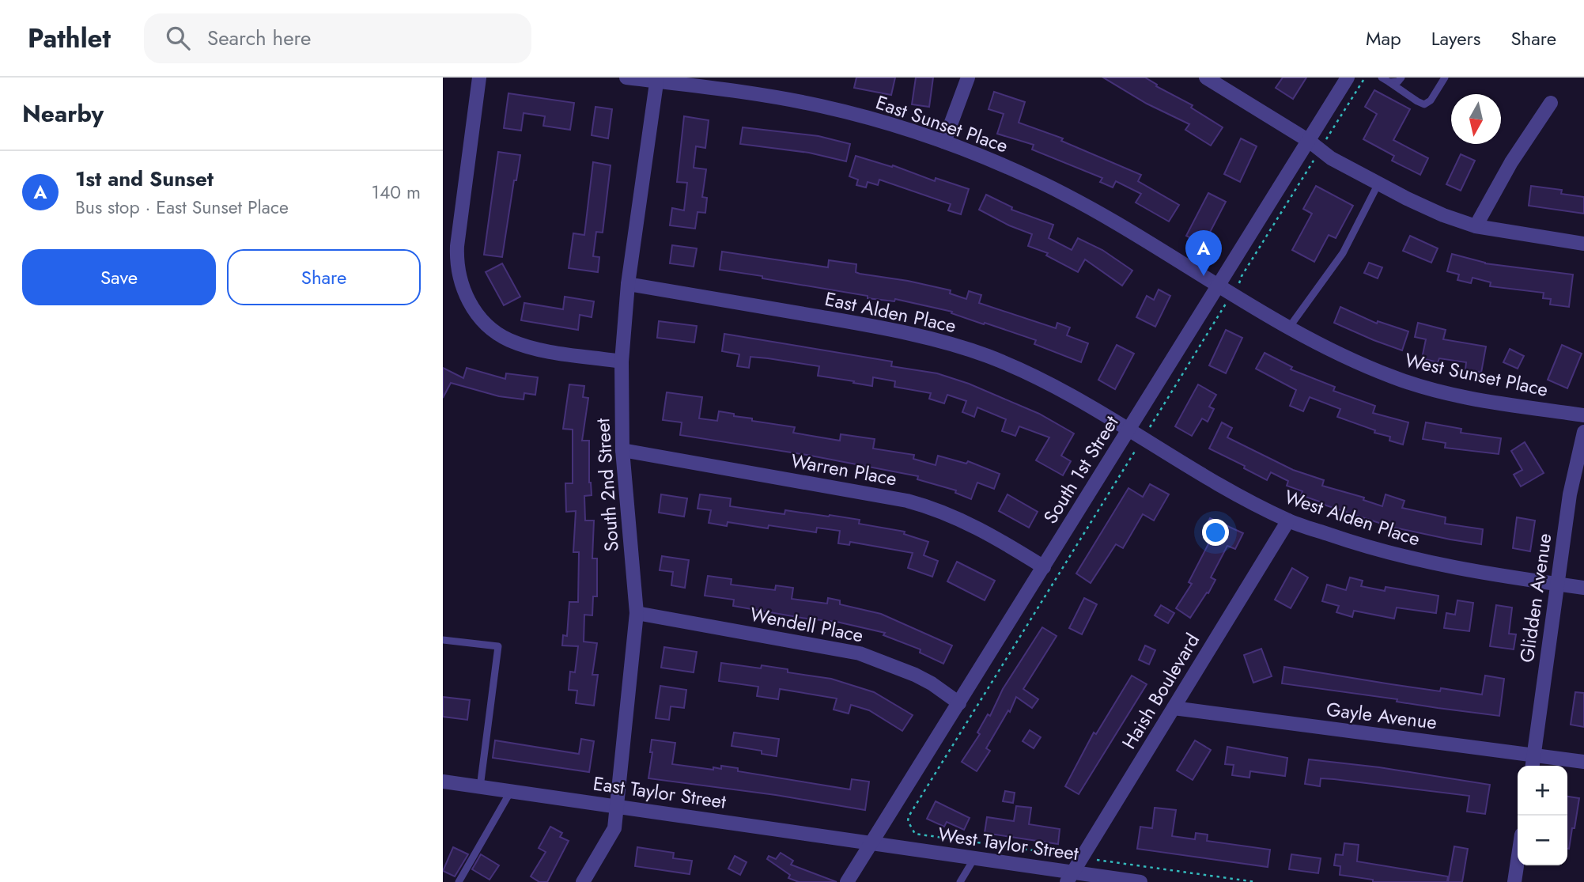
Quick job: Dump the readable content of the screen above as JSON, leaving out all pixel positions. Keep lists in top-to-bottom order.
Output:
{
  "streets": {
    "street": [
      "East Sunset Place",
      "East Alden Place",
      "West Sunset Place",
      "Warren Place",
      "South 1st Street",
      "South 2nd Street",
      "West Alden Place",
      "Glidden Avenue",
      "Wendell Place",
      "Haish Boulevard",
      "Gayle Avenue",
      "East Taylor Street",
      "West Taylor Street"
    ]
  },
  "crossings": [
    ["East Sunset Place", "West Sunset Place"],
    ["East Sunset Place", "South 1st Street"],
    ["East Sunset Place", "South 2nd Street"],
    ["East Alden Place", "South 1st Street"],
    ["East Alden Place", "South 2nd Street"],
    ["East Alden Place", "West Alden Place"],
    ["West Sunset Place", "South 1st Street"],
    ["Warren Place", "South 1st Street"],
    ["Warren Place", "South 2nd Street"],
    ["South 1st Street", "West Alden Place"],
    ["South 1st Street", "Wendell Place"],
    ["South 1st Street", "East Taylor Street"],
    ["South 1st Street", "West Taylor Street"],
    ["South 2nd Street", "Wendell Place"],
    ["South 2nd Street", "East Taylor Street"],
    ["West Alden Place", "Glidden Avenue"],
    ["West Alden Place", "Haish Boulevard"],
    ["Glidden Avenue", "Gayle Avenue"],
    ["Haish Boulevard", "Gayle Avenue"],
    ["Haish Boulevard", "West Taylor Street"],
    ["East Taylor Street", "West Taylor Street"]
  ],
  "north": "bottom",
  "page": {
    "header": "Pathlet",
    "search": "Search here",
    "nav": ["Map", "Layers", "Share"],
    "heading": "Nearby",
    "list": [
      {
        "mark": "A",
        "name": "1st and Sunset",
        "note": "Bus stop · East Sunset Place",
        "value": "140 m"
      }
    ],
    "pins": "A",
    "buttons": ["Save", "Share"],
    "map_buttons": ["+", "−"]
  }
}
